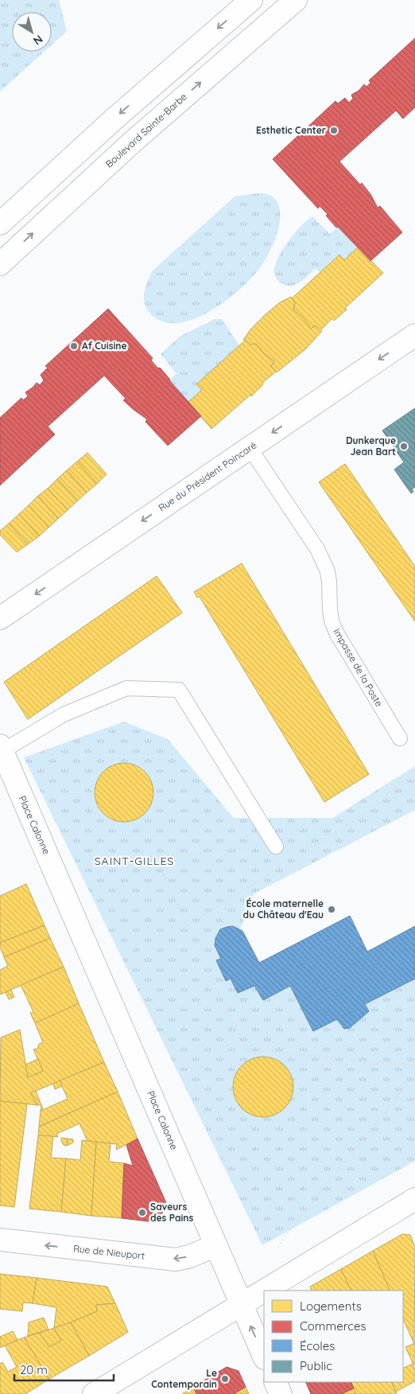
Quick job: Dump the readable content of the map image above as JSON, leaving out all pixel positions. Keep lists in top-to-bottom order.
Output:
{
  "streets": {
    "street": [
      "Boulevard Sainte-Barbe",
      "Rue du Président Poincaré",
      "Place Calonne",
      "Rue de Nieuport"
    ],
    "lane": ["Impasse de la Poste"]
  },
  "crossings": [
    ["Rue du Président Poincaré", "Impasse de la Poste"],
    ["Place Calonne", "Rue de Nieuport"]
  ],
  "one_way": ["Rue du Président Poincaré", "Rue de Nieuport"],
  "districts": ["SAINT-GILLES"],
  "places": [
    "Esthetic Center",
    "Af Cuisine",
    "Dunkerque Jean Bart",
    "École maternelle du Château d'Eau",
    "Saveurs des Pains",
    "Le Contemporain"
  ],
  "legend": [
    "Logements",
    "Commerces",
    "Écoles",
    "Public"
  ],
  "scale_bar": "20 m",
  "north": "bottom right"
}
